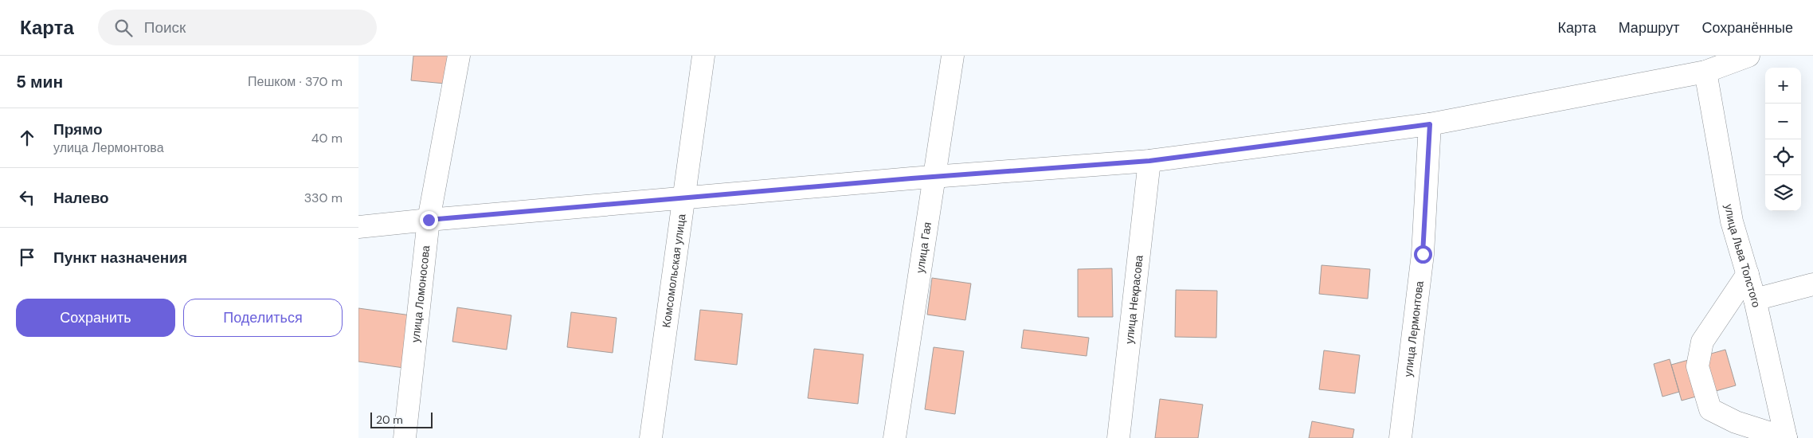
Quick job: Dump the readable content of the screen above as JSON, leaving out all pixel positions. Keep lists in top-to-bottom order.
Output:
{
  "streets": {
    "street": [
      "улица Гая",
      "улица Льва Толстого",
      "Комсомольская улица",
      "улица Ломоносова",
      "улица Некрасова",
      "улица Лермонтова"
    ]
  },
  "scale_bar": "20 m",
  "page": {
    "header": "Карта",
    "search": "Поиск",
    "nav": ["Карта", "Маршрут", "Сохранённые"],
    "heading": ["5 мин", "Пешком · 370 m"],
    "map_buttons": ["+", "−"],
    "list": [
      ["Прямо", "улица Лермонтова", "40 m"],
      ["Налево", "330 m"],
      "Пункт назначения"
    ],
    "buttons": ["Сохранить", "Поделиться"],
    "scale": "20 m"
  }
}
